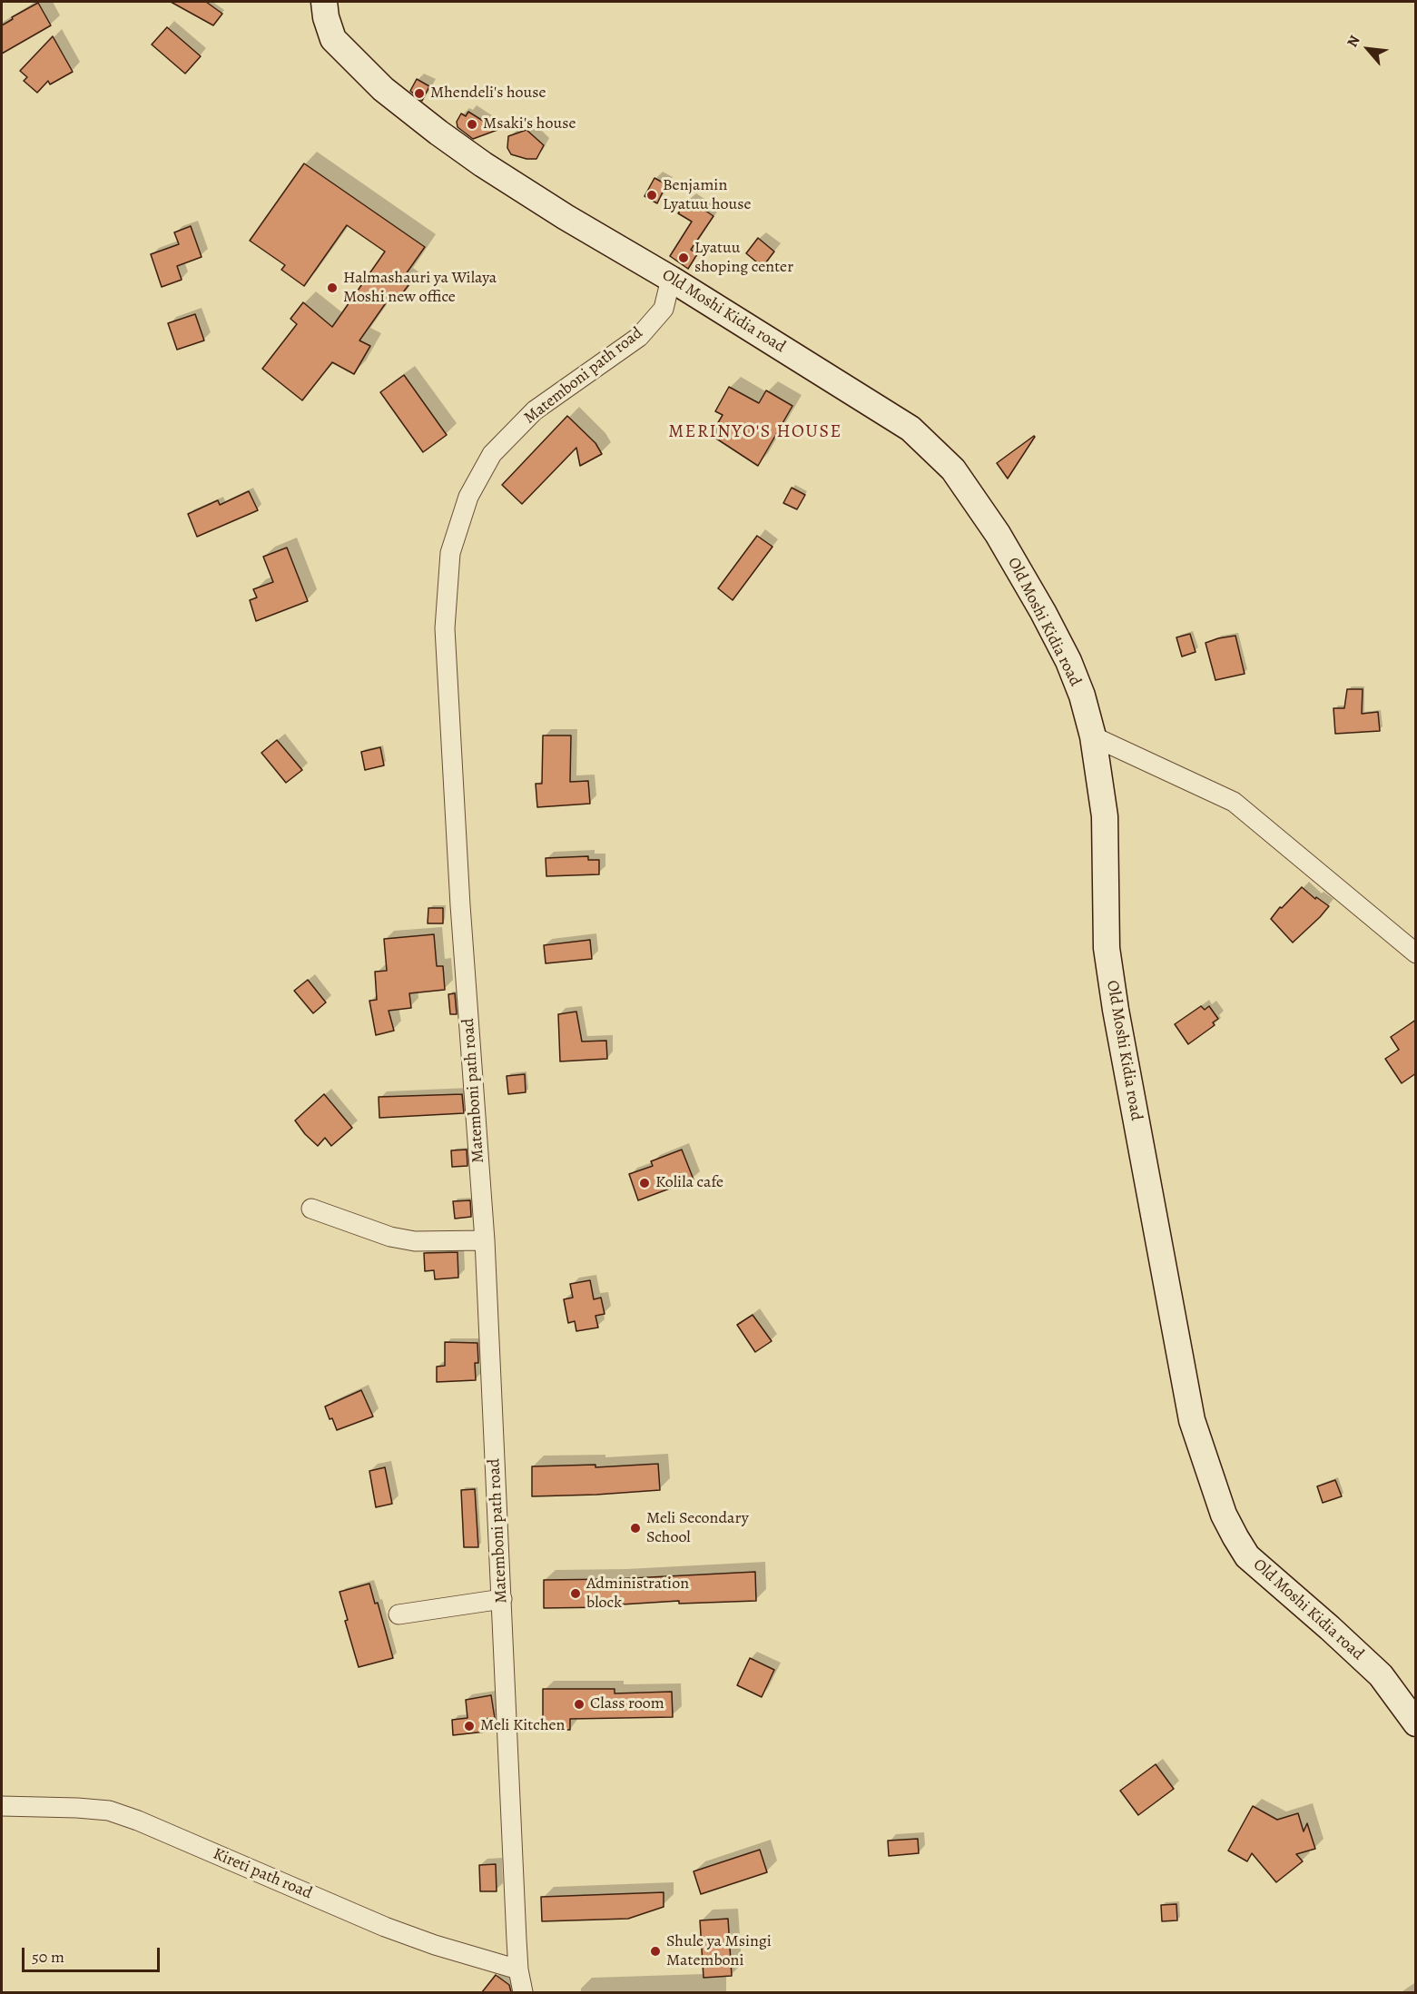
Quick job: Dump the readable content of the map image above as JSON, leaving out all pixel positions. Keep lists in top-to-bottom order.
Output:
{
  "streets": {
    "street": ["Old Moshi Kidia road", "Matemboni path road", "Kireti path road"]
  },
  "crossings": [
    ["Old Moshi Kidia road", "Matemboni path road"],
    ["Matemboni path road", "Kireti path road"]
  ],
  "districts": ["MERINYO'S HOUSE"],
  "places": [
    "Mhendeli's house",
    "Msaki's house",
    "Benjamin Lyatuu house",
    "Lyatuu shoping center",
    "Halmashauri ya Wilaya Moshi new office",
    "Kolila cafe",
    "Meli Secondary School",
    "Administration block",
    "Class room",
    "Meli Kitchen",
    "Shule ya Msingi Matemboni"
  ],
  "scale_bar": "50 m",
  "north": "top left"
}
